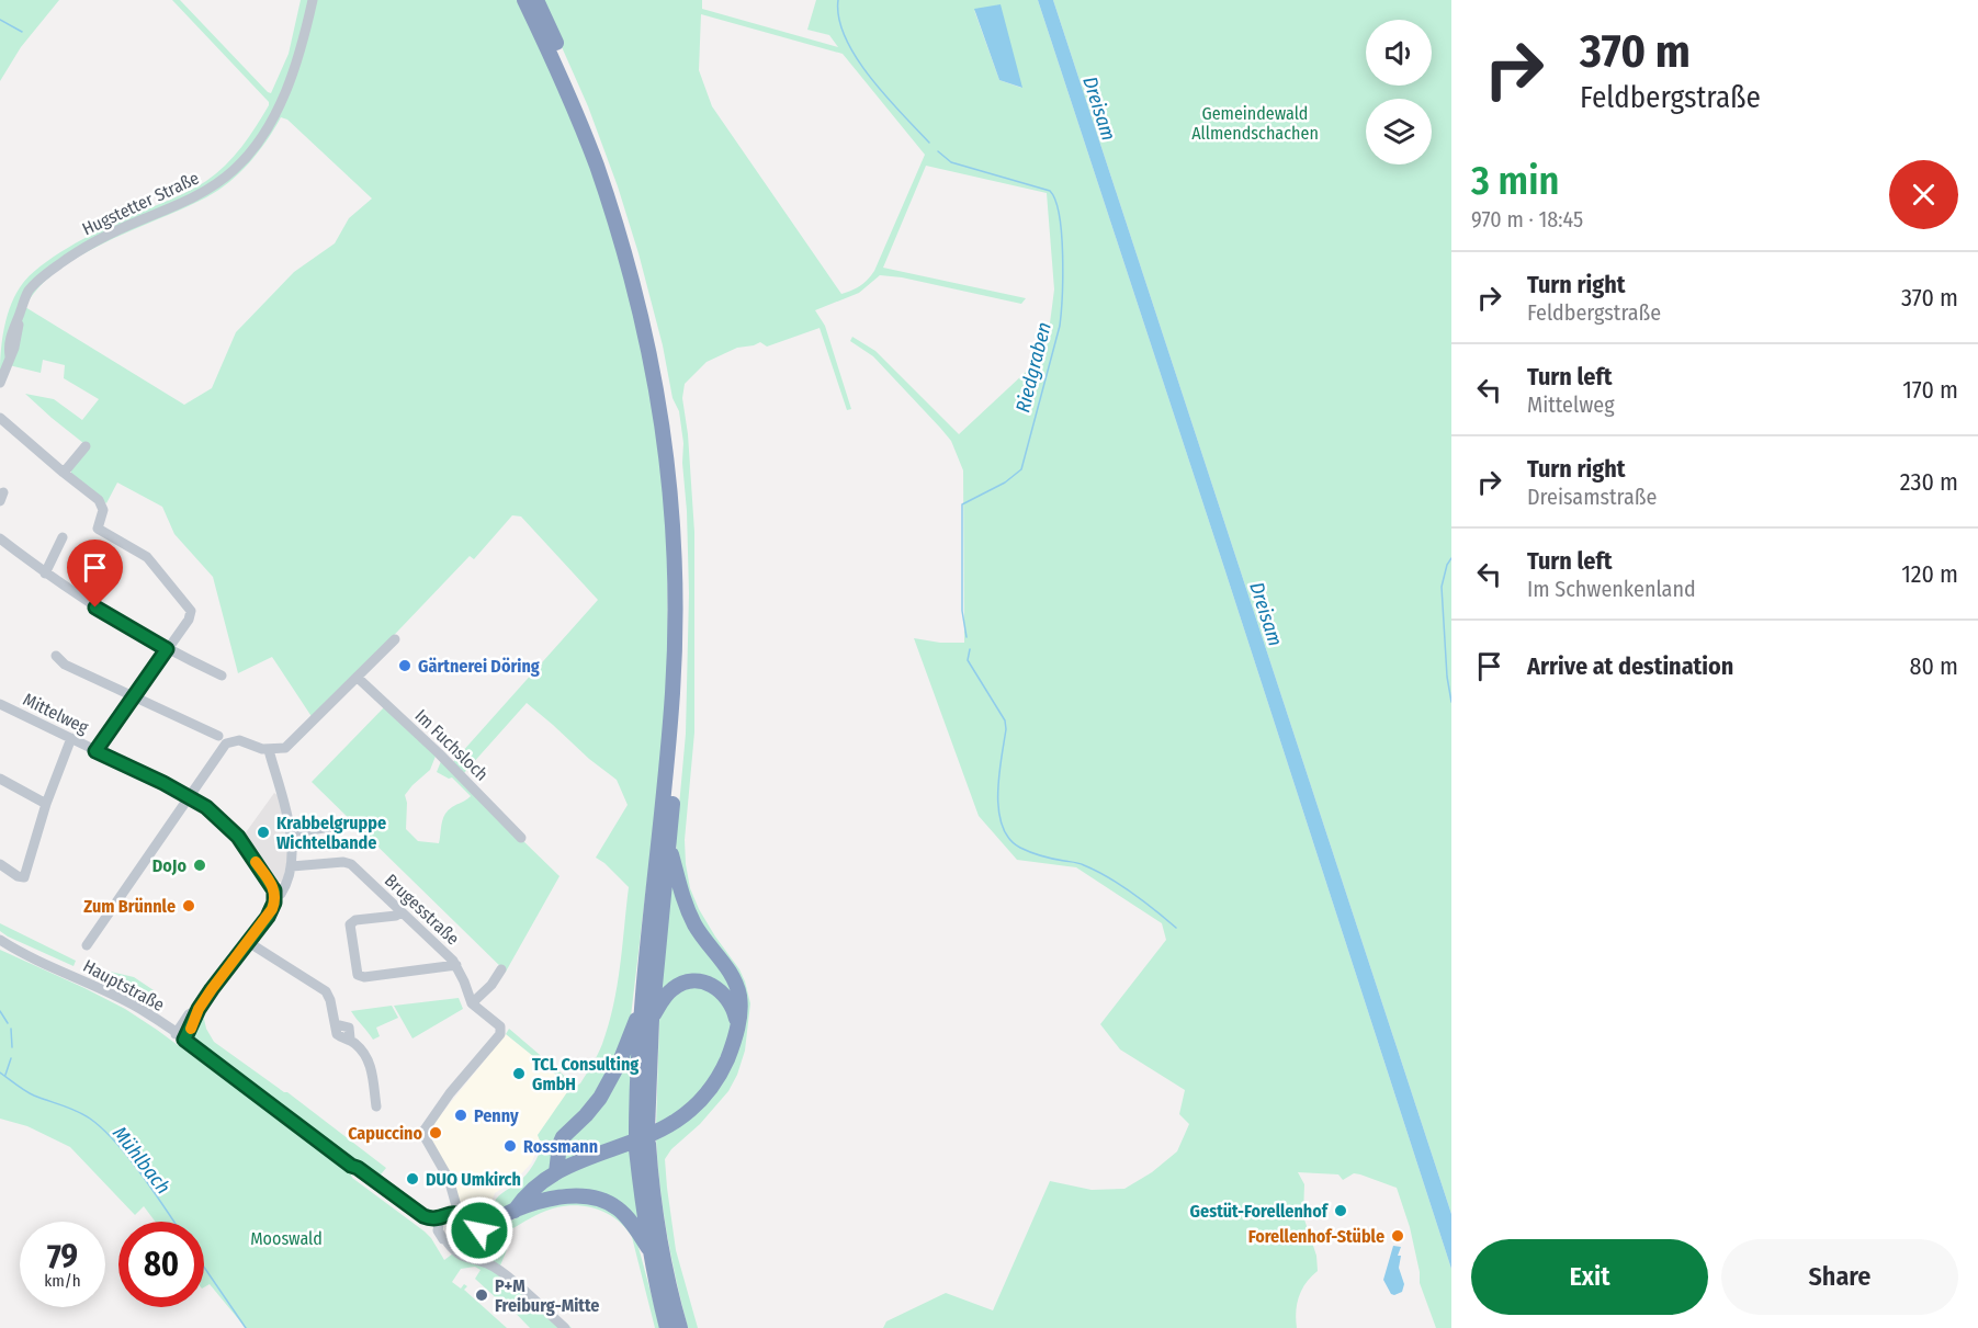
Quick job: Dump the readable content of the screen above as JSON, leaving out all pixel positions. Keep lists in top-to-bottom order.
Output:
{
  "streets": {
    "street": [
      "Hugstetter Straße",
      "Mittelweg",
      "Im Fuchsloch",
      "Brugesstraße",
      "Hauptstraße"
    ]
  },
  "crossings": [
    ["Brugesstraße", "Hauptstraße"]
  ],
  "water": ["Dreisam", "Riedgraben", "Mühlbach"],
  "parks": ["Gemeindewald Allmendschachen", "Mooswald"],
  "places": [
    "Gärtnerei Döring",
    "Krabbelgruppe Wichtelbande",
    "DoJo",
    "Zum Brünnle",
    "TCL Consulting GmbH",
    "Penny",
    "Capuccino",
    "Rossmann",
    "DUO Umkirch",
    "Gestüt-Forellenhof",
    "Forellenhof-Stüble",
    "P+M Freiburg-Mitte"
  ],
  "page": {
    "turn": ["370 m", "Feldbergstraße"],
    "heading": ["3 min", "970 m · 18:45"],
    "list": [
      {
        "name": "Turn right",
        "note": "Feldbergstraße",
        "value": "370 m"
      },
      {
        "name": "Turn left",
        "note": "Mittelweg",
        "value": "170 m"
      },
      {
        "name": "Turn right",
        "note": "Dreisamstraße",
        "value": "230 m"
      },
      {
        "name": "Turn left",
        "note": "Im Schwenkenland",
        "value": "120 m"
      },
      {
        "name": "Arrive at destination",
        "value": "80 m"
      }
    ],
    "speed": "79 km/h",
    "limit": "80",
    "buttons": ["Exit", "Share"]
  }
}
